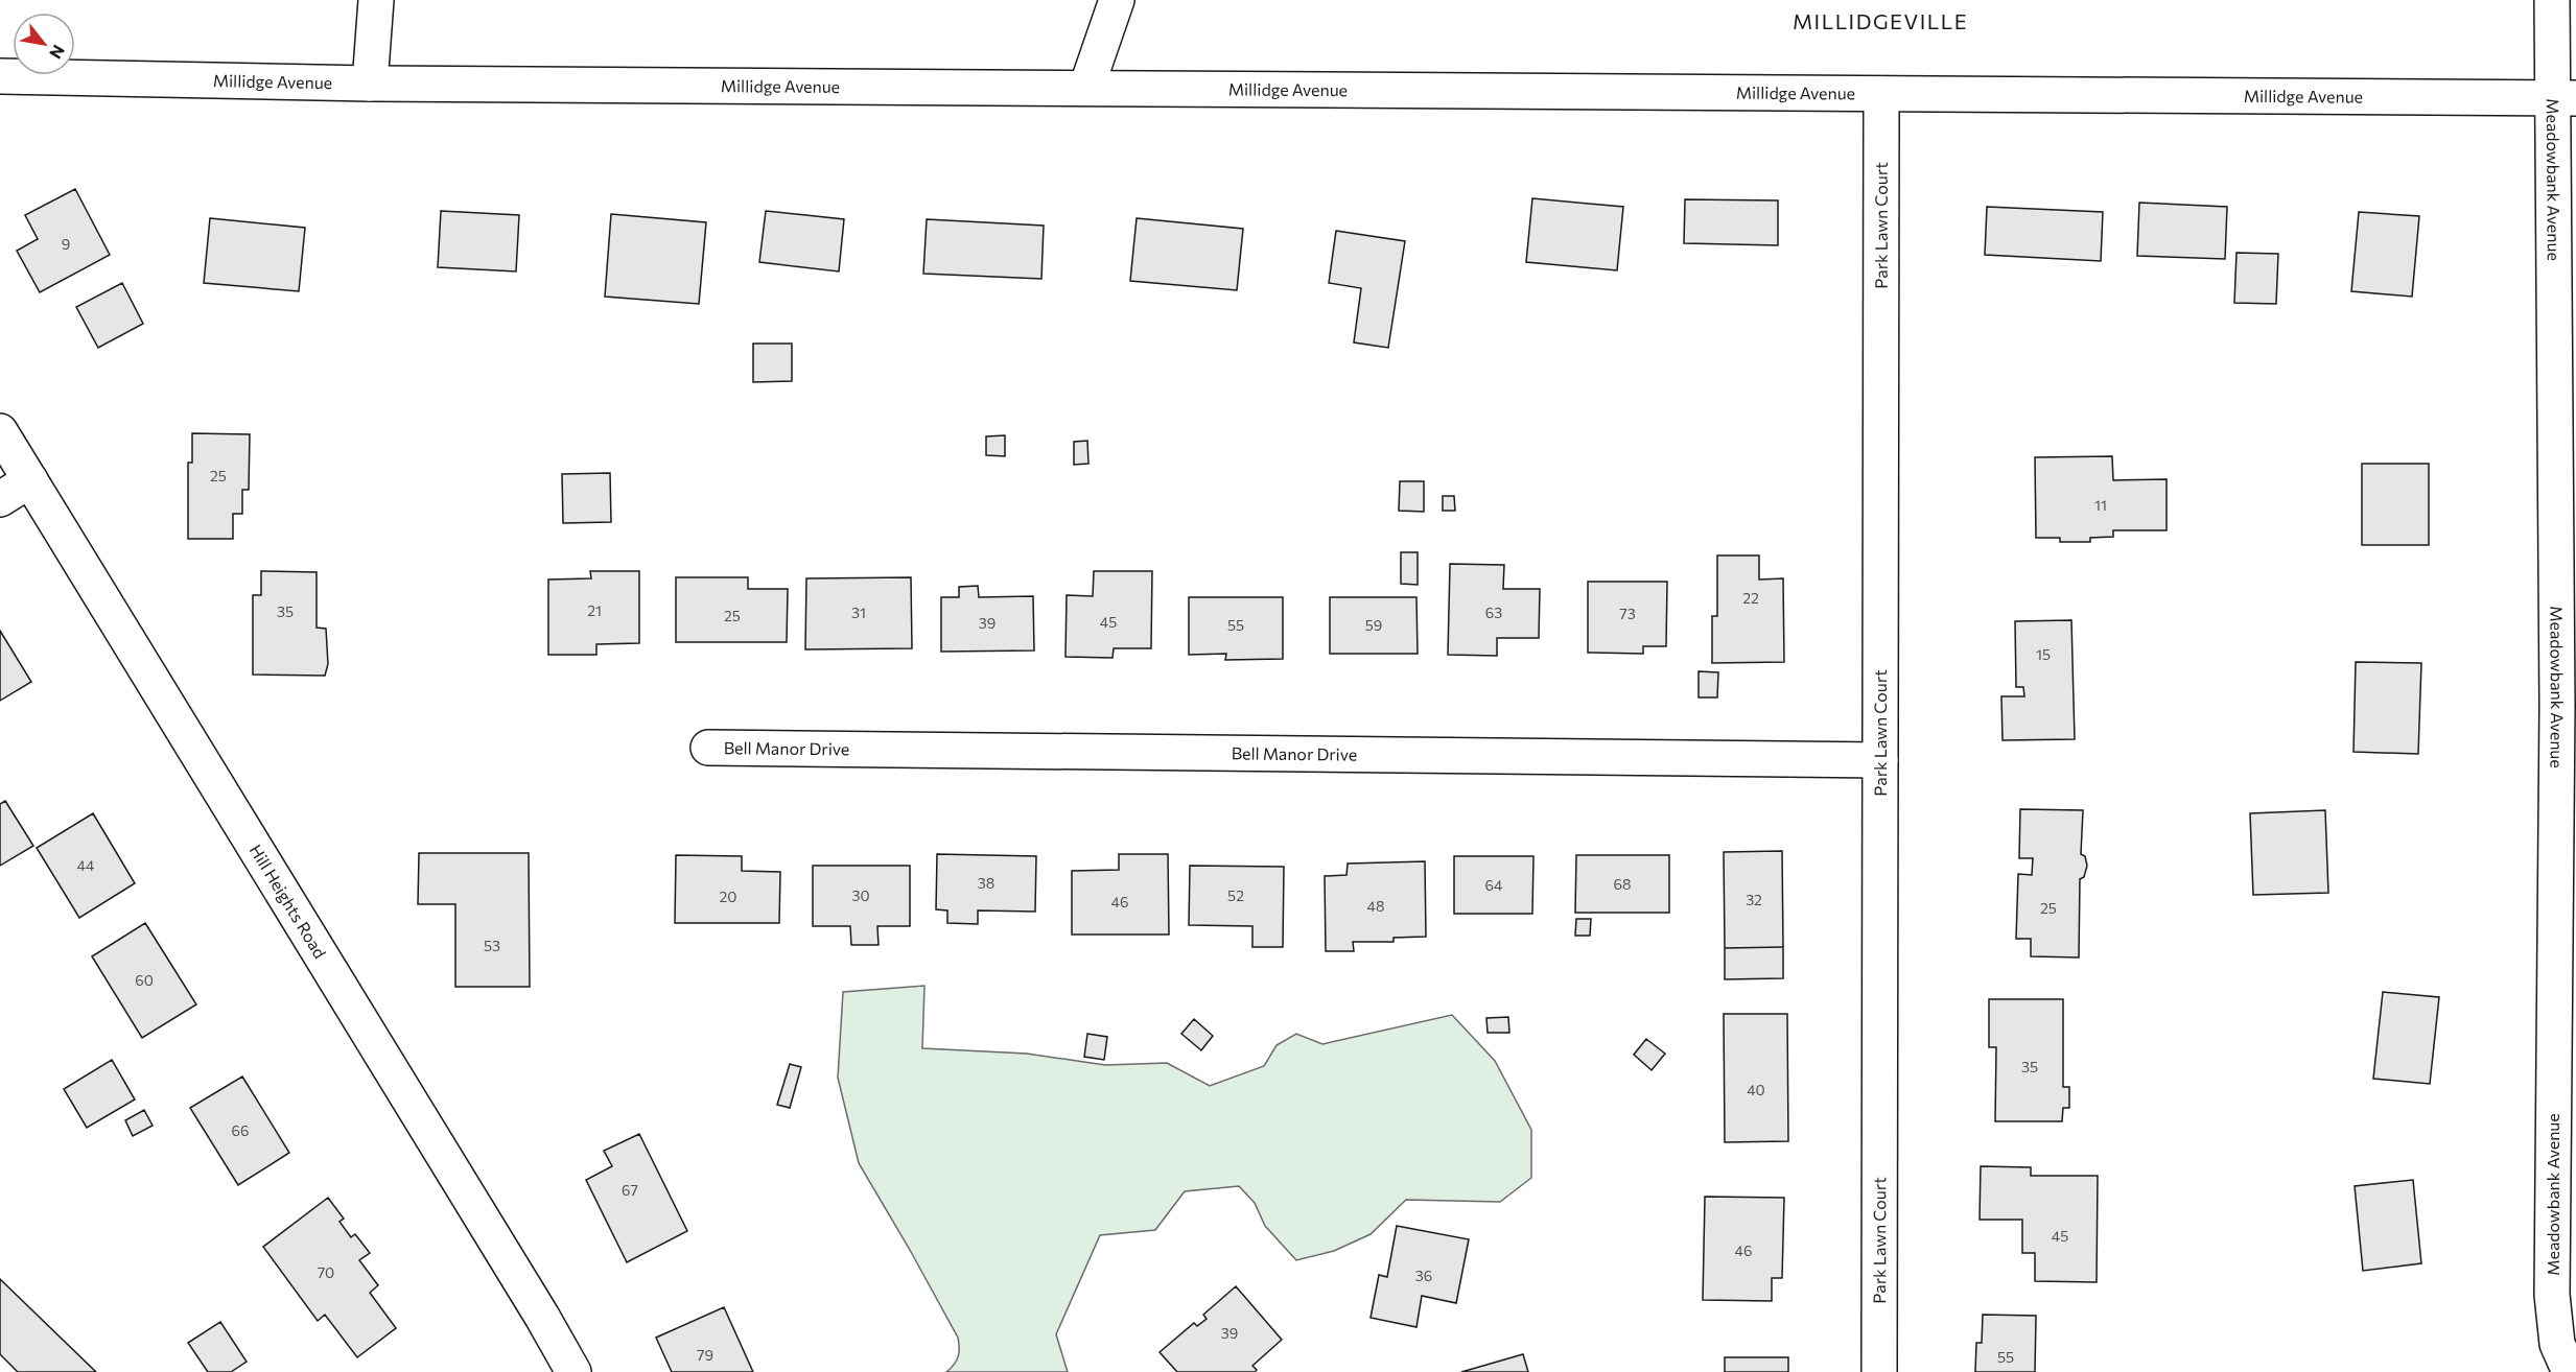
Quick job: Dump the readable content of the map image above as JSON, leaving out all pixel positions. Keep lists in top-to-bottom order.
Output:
{
  "streets": {
    "street": [
      "Millidge Avenue",
      "Meadowbank Avenue",
      "Park Lawn Court",
      "Bell Manor Drive",
      "Hill Heights Road"
    ]
  },
  "crossings": [
    ["Millidge Avenue", "Meadowbank Avenue"],
    ["Millidge Avenue", "Park Lawn Court"],
    ["Park Lawn Court", "Bell Manor Drive"]
  ],
  "districts": ["MILLIDGEVILLE"],
  "house_numbers": [
    "9",
    "25",
    "11",
    "22",
    "21",
    "35",
    "31",
    "63",
    "73",
    "25",
    "45",
    "39",
    "55",
    "59",
    "15",
    "44",
    "38",
    "68",
    "64",
    "30",
    "52",
    "20",
    "32",
    "46",
    "48",
    "25",
    "53",
    "60",
    "35",
    "40",
    "66",
    "67",
    "45",
    "46",
    "70",
    "36",
    "39",
    "79",
    "55"
  ],
  "north": "bottom right"
}
